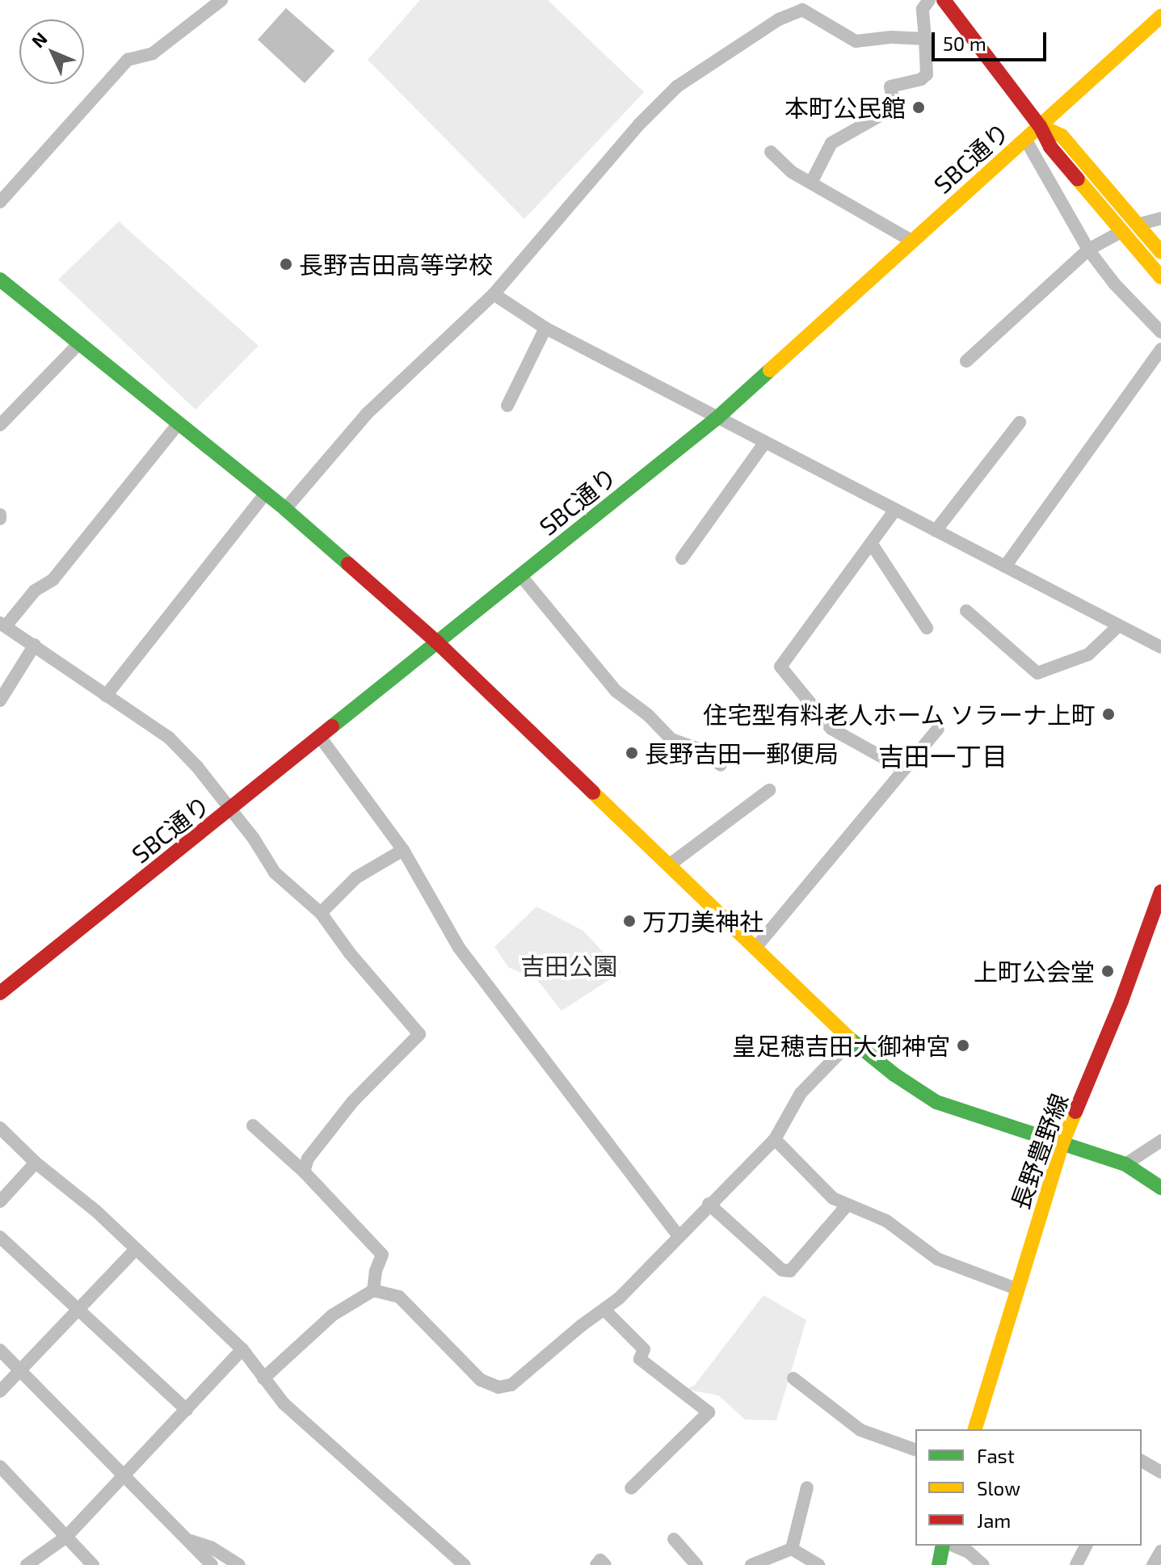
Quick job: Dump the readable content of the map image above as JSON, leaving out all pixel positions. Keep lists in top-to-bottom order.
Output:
{
  "streets": {
    "street": ["SBC通り", "長野豊野線"]
  },
  "districts": ["吉田一丁目"],
  "parks": ["吉田公園"],
  "places": [
    "本町公民館",
    "長野吉田高等学校",
    "住宅型有料老人ホーム ソラーナ上町",
    "長野吉田一郵便局",
    "万刀美神社",
    "上町公会堂",
    "皇足穂吉田大御神宮"
  ],
  "legend": ["Fast", "Slow", "Jam"],
  "scale_bar": "50 m",
  "north": "top left"
}
